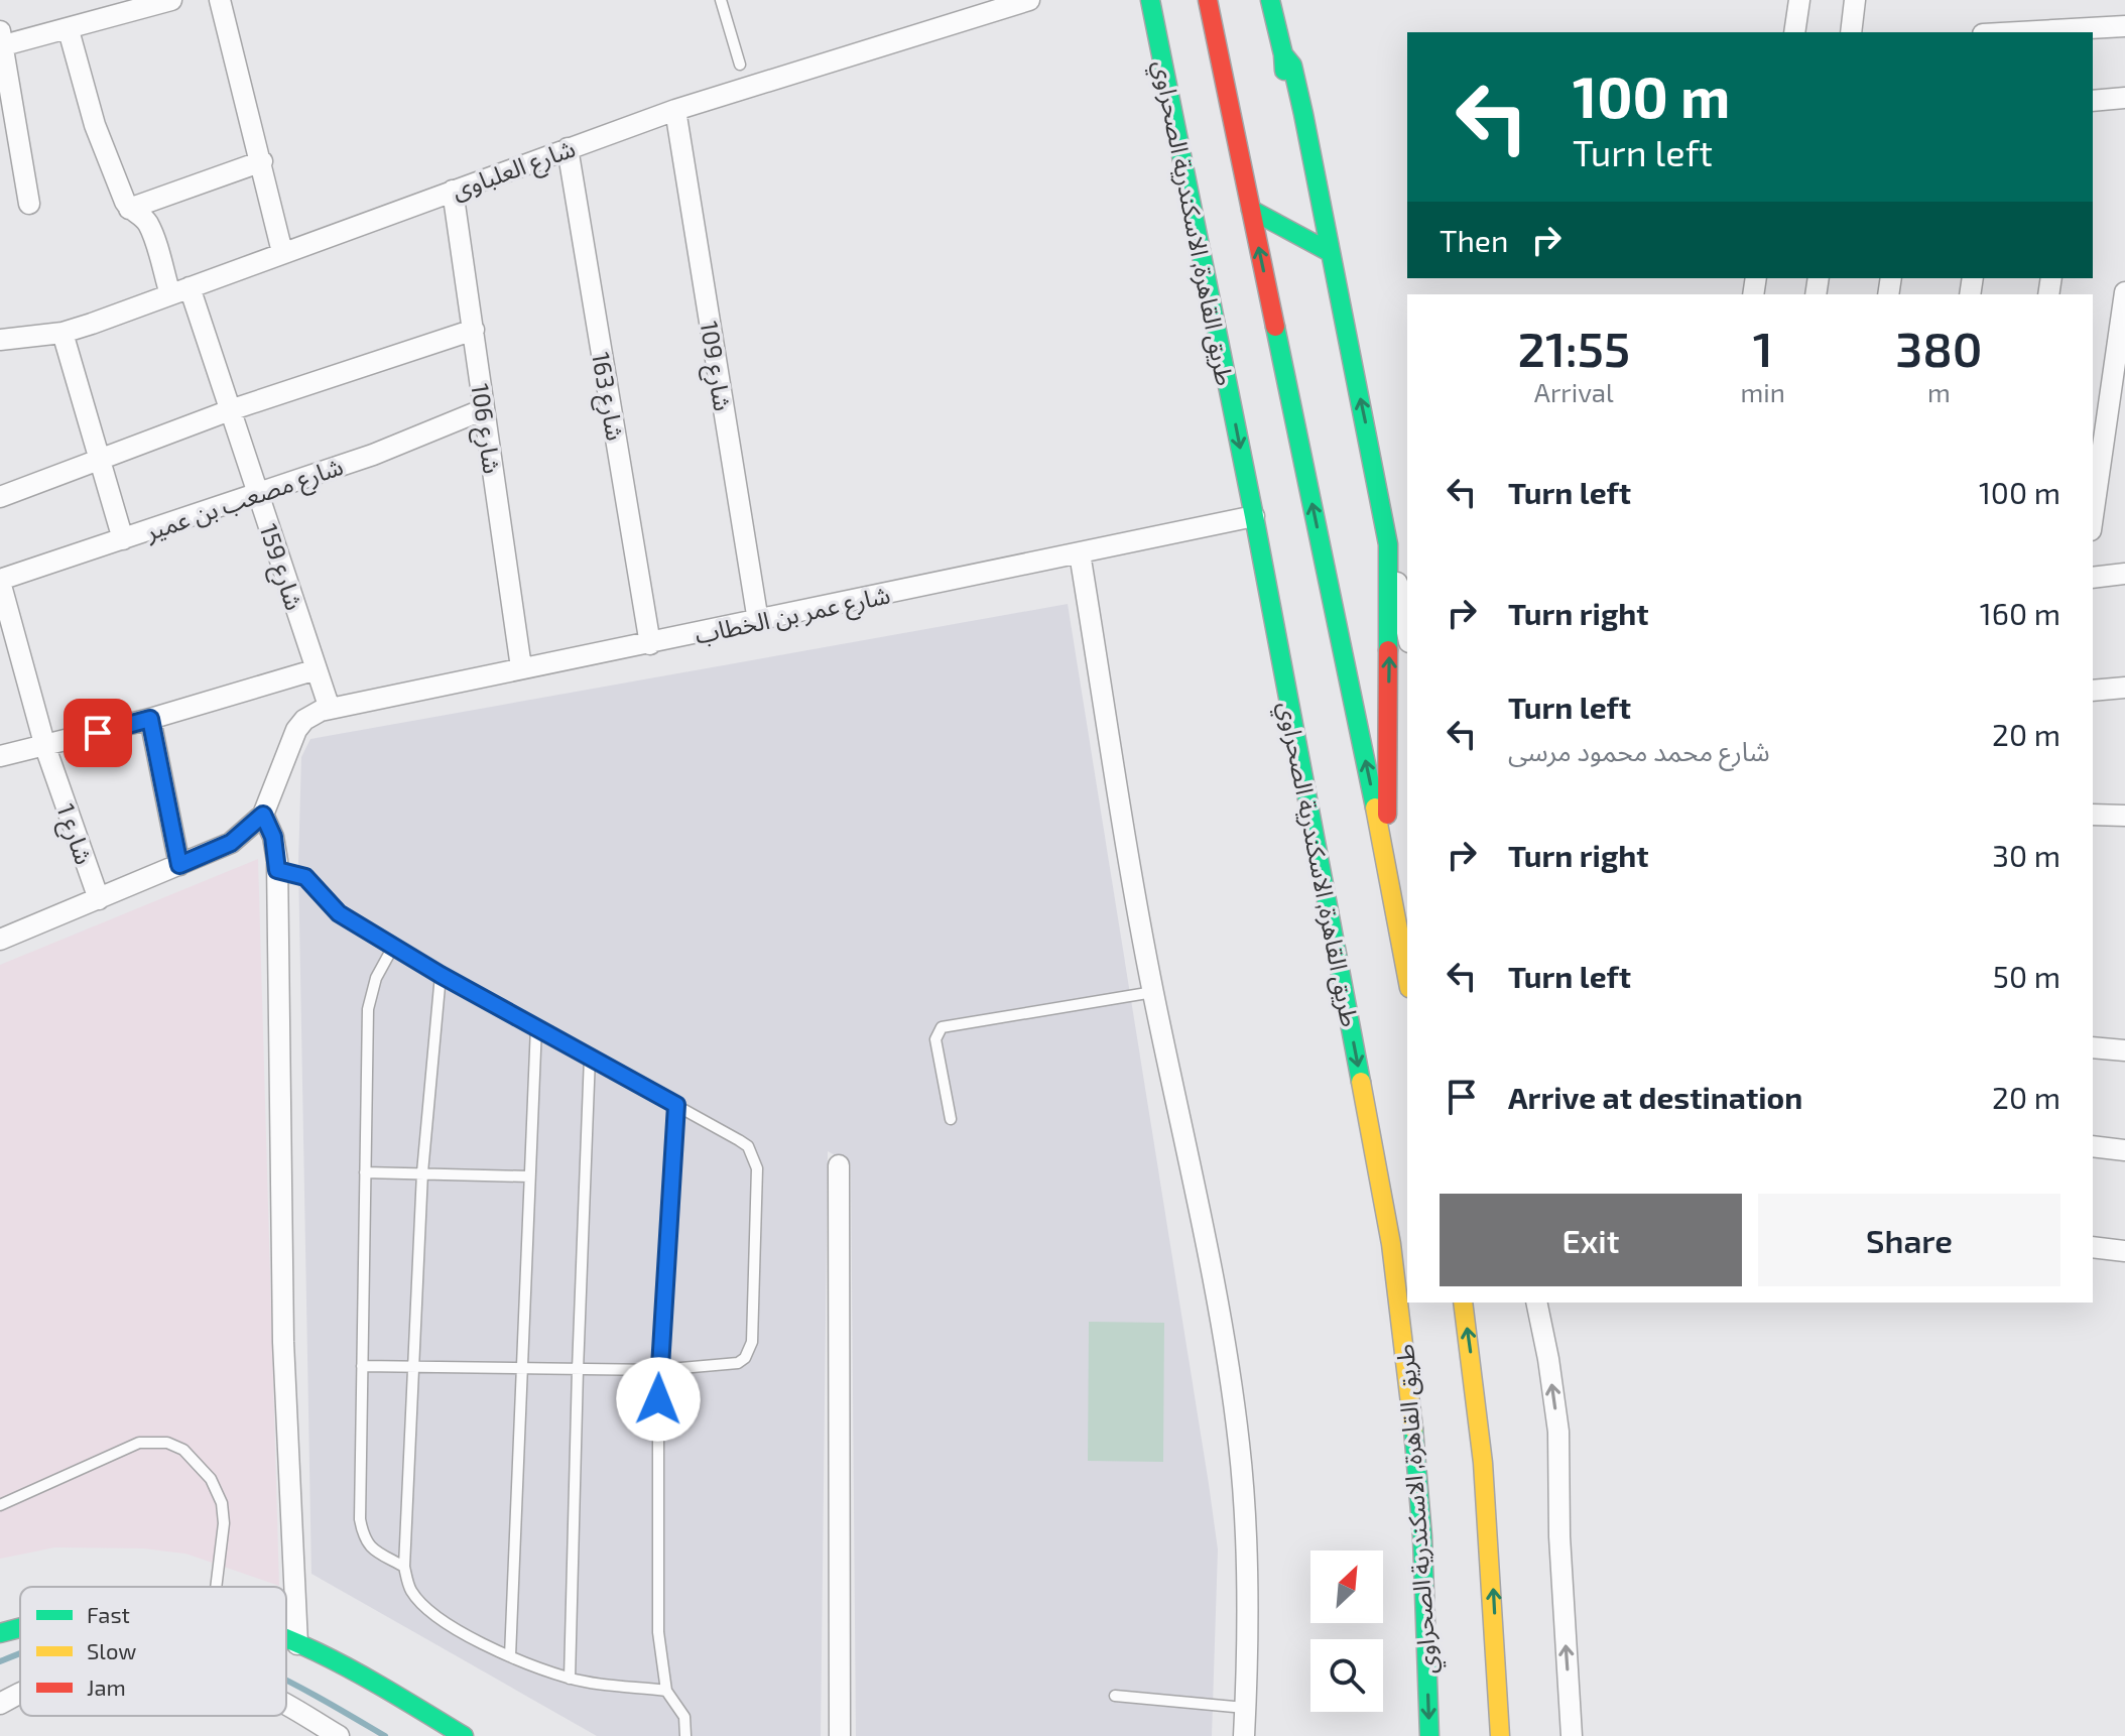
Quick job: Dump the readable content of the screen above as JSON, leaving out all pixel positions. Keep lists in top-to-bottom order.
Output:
{
  "streets": {
    "main road": ["طريق القاهرة, الاسكندرية الصحراوي"],
    "street": [
      "شارع العلباوى",
      "شارع 109",
      "شارع 163",
      "شارع 106",
      "شارع مصعب بن عمير",
      "شارع 159",
      "شارع عمر بن الخطاب",
      "شارع 1"
    ]
  },
  "crossings": [
    ["شارع العلباوى", "شارع 109"],
    ["شارع العلباوى", "شارع 163"],
    ["شارع العلباوى", "شارع 106"],
    ["شارع العلباوى", "شارع 159"],
    ["طريق القاهرة, الاسكندرية الصحراوي", "شارع عمر بن الخطاب"],
    ["شارع 109", "شارع عمر بن الخطاب"],
    ["شارع 163", "شارع عمر بن الخطاب"],
    ["شارع 106", "شارع مصعب بن عمير"],
    ["شارع 106", "شارع عمر بن الخطاب"],
    ["شارع مصعب بن عمير", "شارع 159"],
    ["شارع مصعب بن عمير", "شارع 1"],
    ["شارع 159", "شارع عمر بن الخطاب"]
  ],
  "legend": ["Fast", "Slow", "Jam"],
  "north": "top right",
  "page": {
    "turn": ["100 m", "Turn left"],
    "then": "Then",
    "eta": [
      "21:55",
      "Arrival",
      "1",
      "min",
      "380",
      "m"
    ],
    "list": [
      {
        "name": "Turn left",
        "value": "100 m"
      },
      {
        "name": "Turn right",
        "value": "160 m"
      },
      {
        "name": "Turn left",
        "note": "شارع محمد محمود مرسى",
        "value": "20 m"
      },
      {
        "name": "Turn right",
        "value": "30 m"
      },
      {
        "name": "Turn left",
        "value": "50 m"
      },
      {
        "name": "Arrive at destination",
        "value": "20 m"
      }
    ],
    "buttons": ["Exit", "Share"]
  }
}
